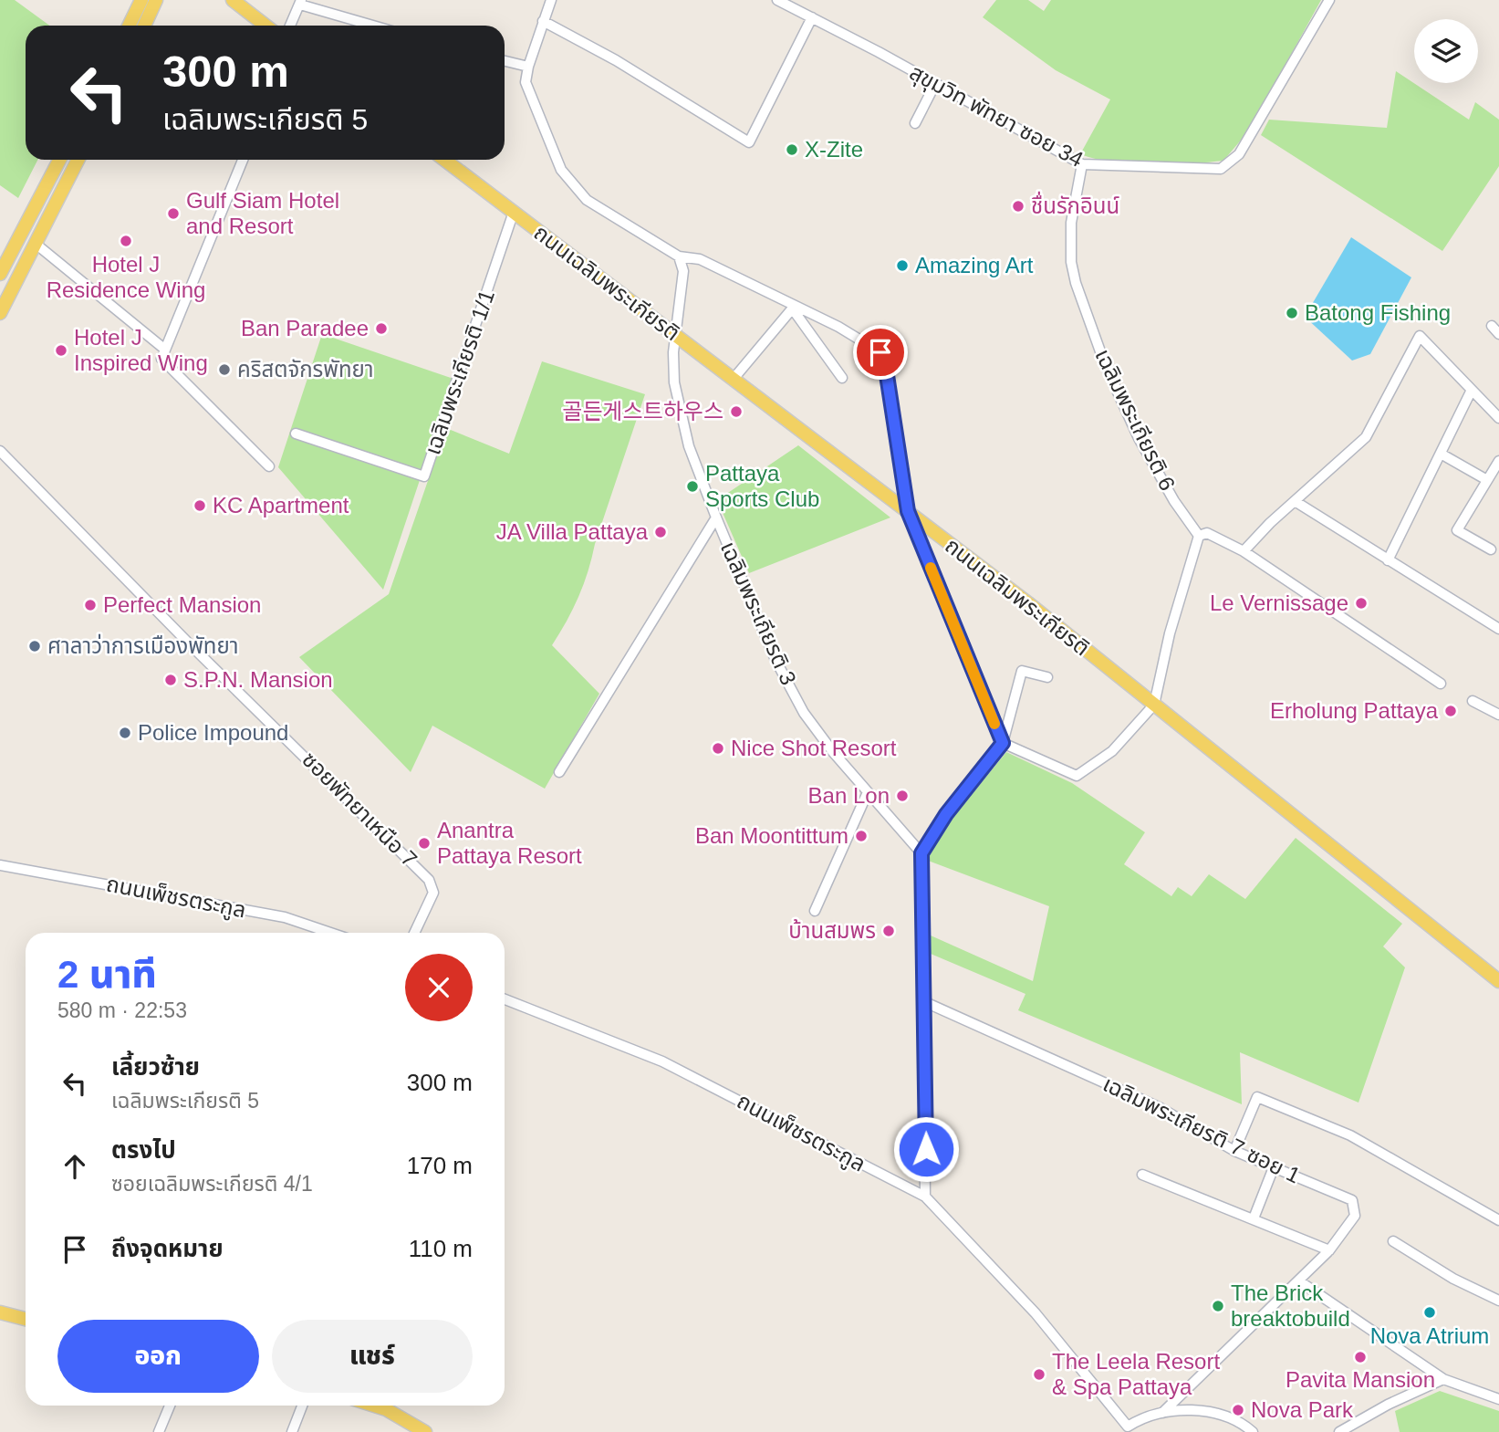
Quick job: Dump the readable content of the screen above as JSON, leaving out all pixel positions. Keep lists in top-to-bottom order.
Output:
{
  "streets": {
    "main road": ["ถนนเฉลิมพระเกียรติ"],
    "street": [
      "สุขุมวิท พัทยา ซอย 34",
      "เฉลิมพระเกียรติ 1/1",
      "เฉลิมพระเกียรติ 6",
      "เฉลิมพระเกียรติ 3",
      "ซอยพัทยาเหนือ 7",
      "ถนนเพ็ชรตระกูล",
      "เฉลิมพระเกียรติ 7 ซอย 1"
    ]
  },
  "crossings": [
    ["สุขุมวิท พัทยา ซอย 34", "เฉลิมพระเกียรติ 6"],
    ["ถนนเฉลิมพระเกียรติ", "เฉลิมพระเกียรติ 1/1"],
    ["ถนนเฉลิมพระเกียรติ", "เฉลิมพระเกียรติ 3"]
  ],
  "places": [
    "X-Zite",
    "ชื่นรักอินน์",
    "Gulf Siam Hotel and Resort",
    "Hotel J Residence Wing",
    "Amazing Art",
    "Batong Fishing",
    "Ban Paradee",
    "Hotel J Inspired Wing",
    "คริสตจักรพัทยา",
    "골든게스트하우스",
    "Pattaya Sports Club",
    "KC Apartment",
    "JA Villa Pattaya",
    "Le Vernissage",
    "Perfect Mansion",
    "ศาลาว่าการเมืองพัทยา",
    "S.P.N. Mansion",
    "Erholung Pattaya",
    "Police Impound",
    "Nice Shot Resort",
    "Ban Lon",
    "Ban Moontittum",
    "Anantra Pattaya Resort",
    "บ้านสมพร",
    "The Brick breaktobuild",
    "Nova Atrium",
    "Pavita Mansion",
    "The Leela Resort & Spa Pattaya",
    "Nova Park"
  ],
  "page": {
    "turn": ["300 m", "เฉลิมพระเกียรติ 5"],
    "heading": ["2 นาที", "580 m · 22:53"],
    "list": [
      {
        "name": "เลี้ยวซ้าย",
        "note": "เฉลิมพระเกียรติ 5",
        "value": "300 m"
      },
      {
        "name": "ตรงไป",
        "note": "ซอยเฉลิมพระเกียรติ 4/1",
        "value": "170 m"
      },
      {
        "name": "ถึงจุดหมาย",
        "value": "110 m"
      }
    ],
    "buttons": ["ออก", "แชร์"]
  }
}
